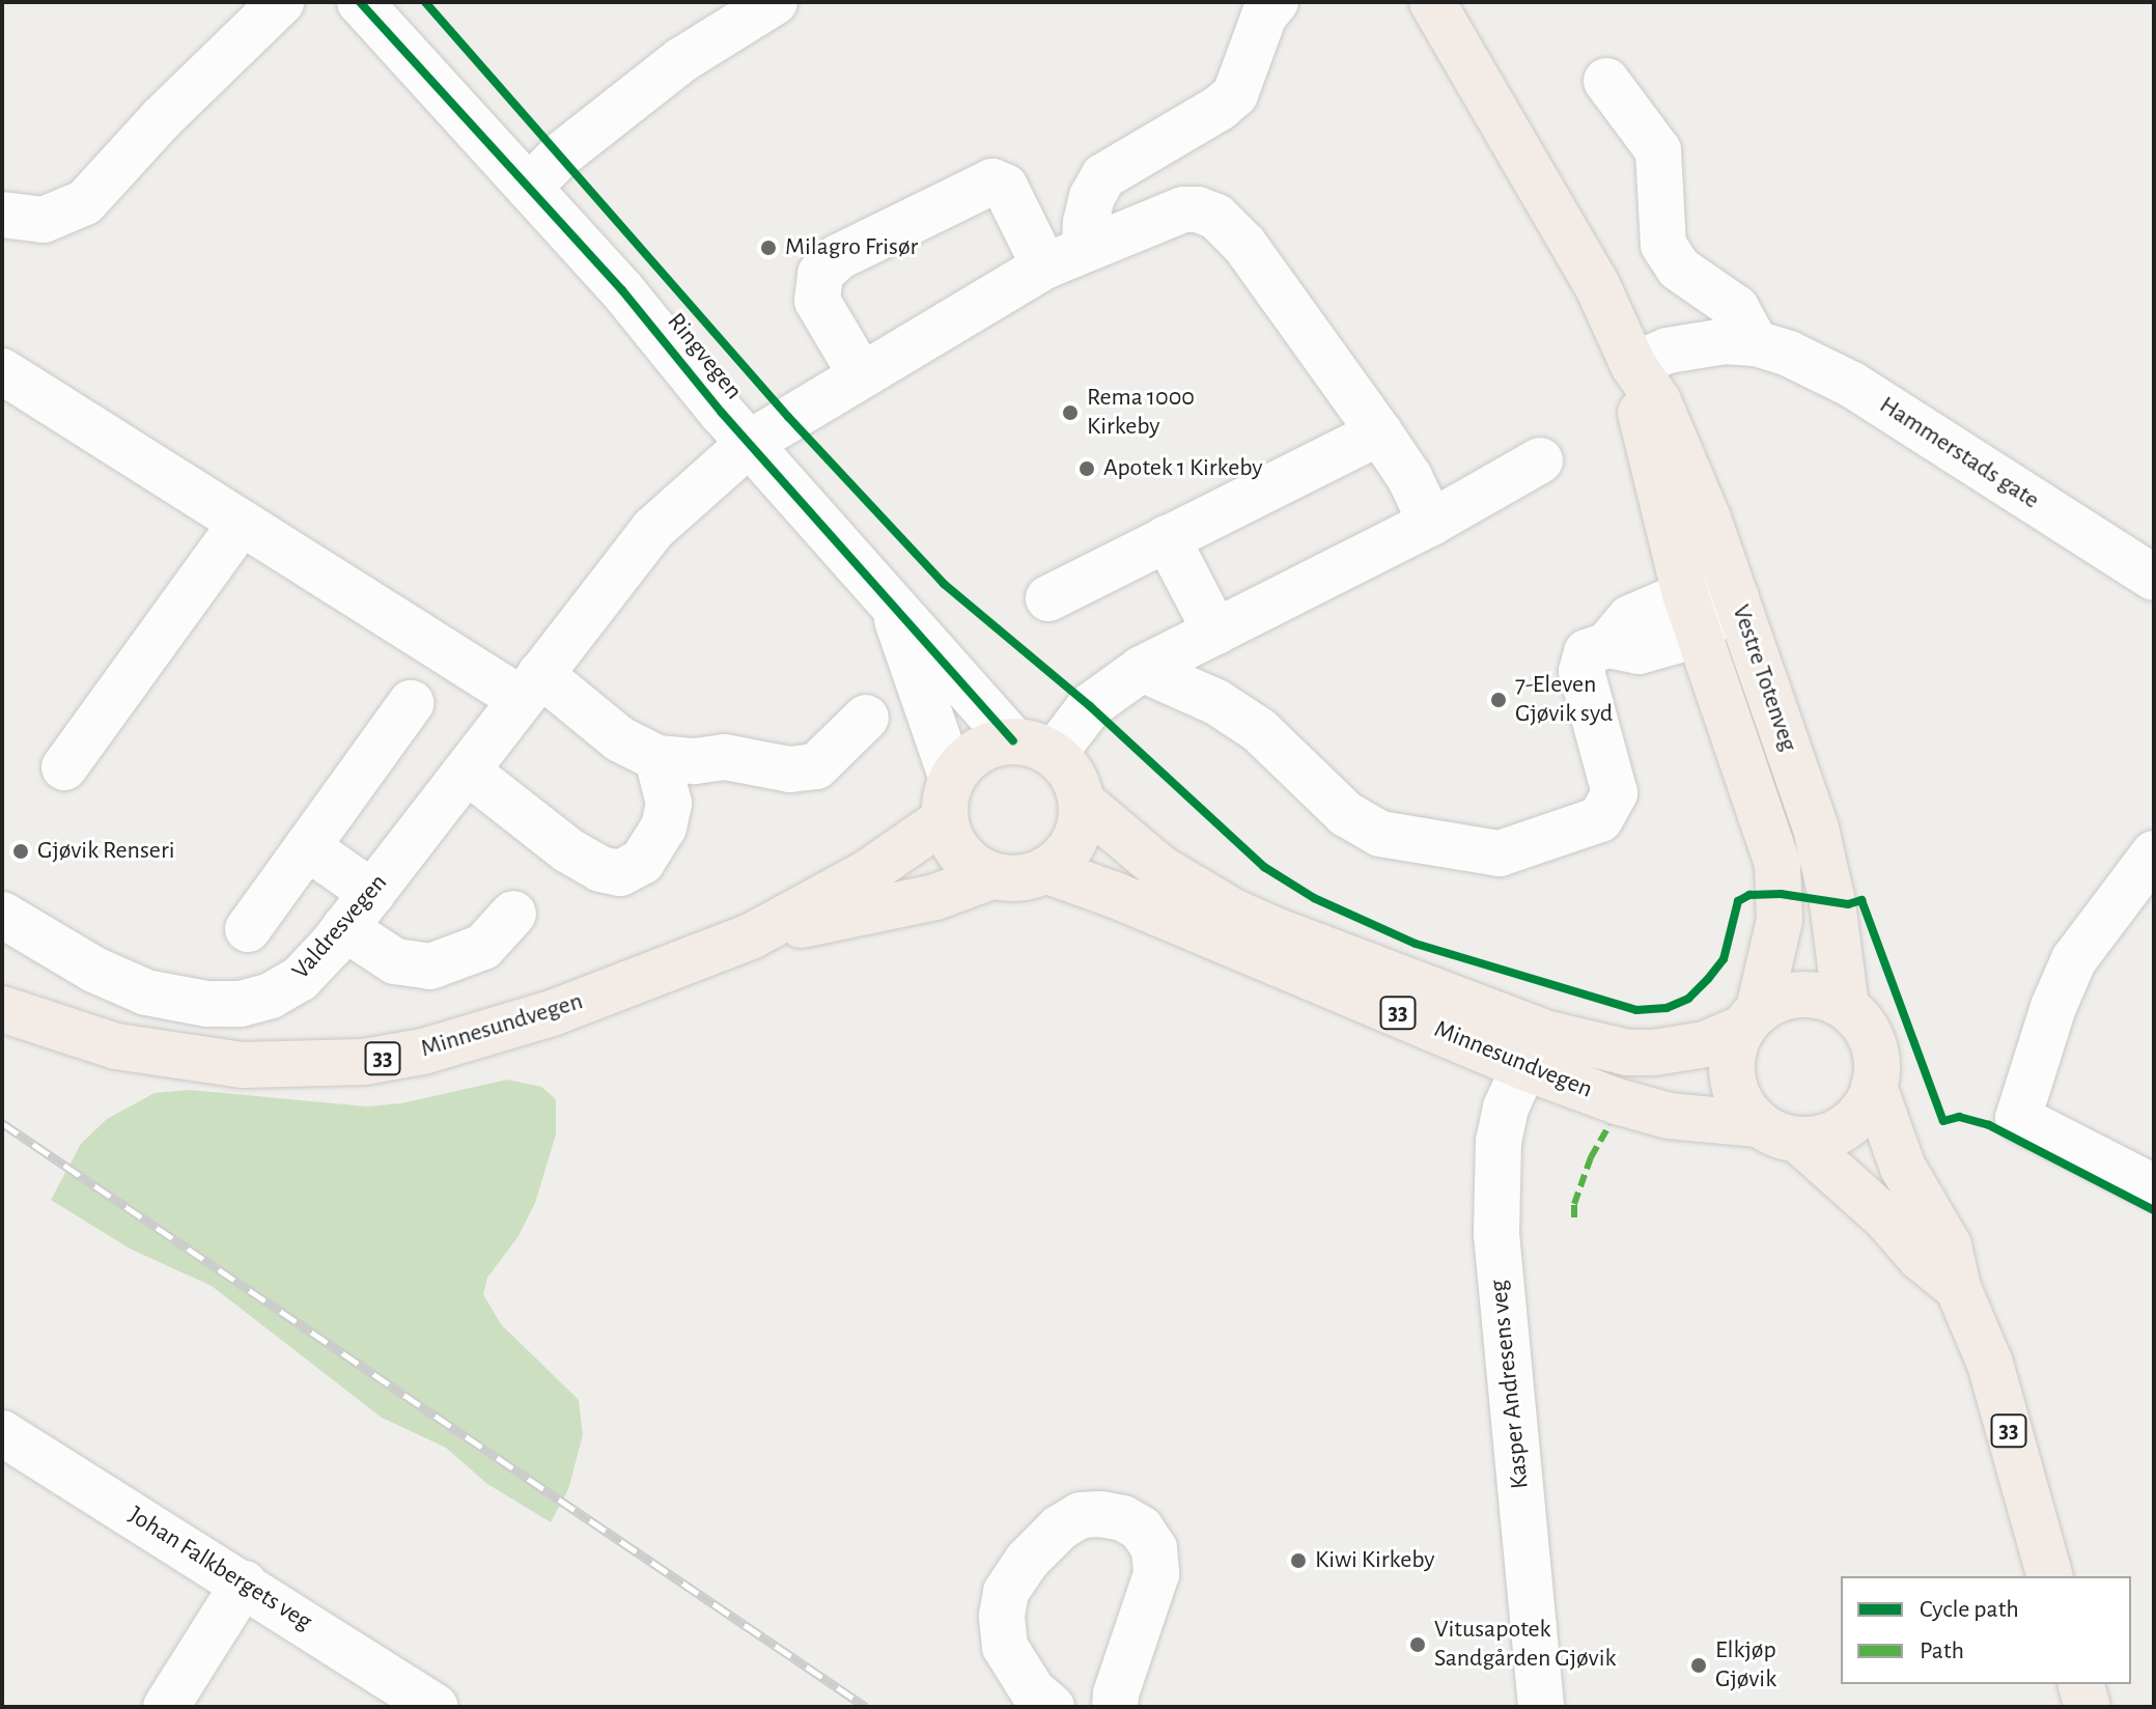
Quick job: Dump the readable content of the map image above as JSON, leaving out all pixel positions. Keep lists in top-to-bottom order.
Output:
{
  "streets": {
    "main road": ["Vestre Totenveg", "33", "Minnesundvegen"],
    "street": [
      "Ringvegen",
      "Hammerstads gate",
      "Valdresvegen",
      "Kasper Andresens veg",
      "Johan Falkbergets veg"
    ]
  },
  "crossings": [
    ["Ringvegen", "Valdresvegen"],
    ["Ringvegen", "Minnesundvegen"],
    ["Hammerstads gate", "Vestre Totenveg"],
    ["Vestre Totenveg", "33"],
    ["Vestre Totenveg", "Minnesundvegen"],
    ["33", "Minnesundvegen"],
    ["Minnesundvegen", "Kasper Andresens veg"]
  ],
  "places": [
    "Milagro Frisør",
    "Rema 1000 Kirkeby",
    "Apotek 1 Kirkeby",
    "7-Eleven Gjøvik syd",
    "Gjøvik Renseri",
    "Kiwi Kirkeby",
    "Vitusapotek Sandgården Gjøvik",
    "Elkjøp Gjøvik"
  ],
  "legend": ["Cycle path", "Path"]
}
